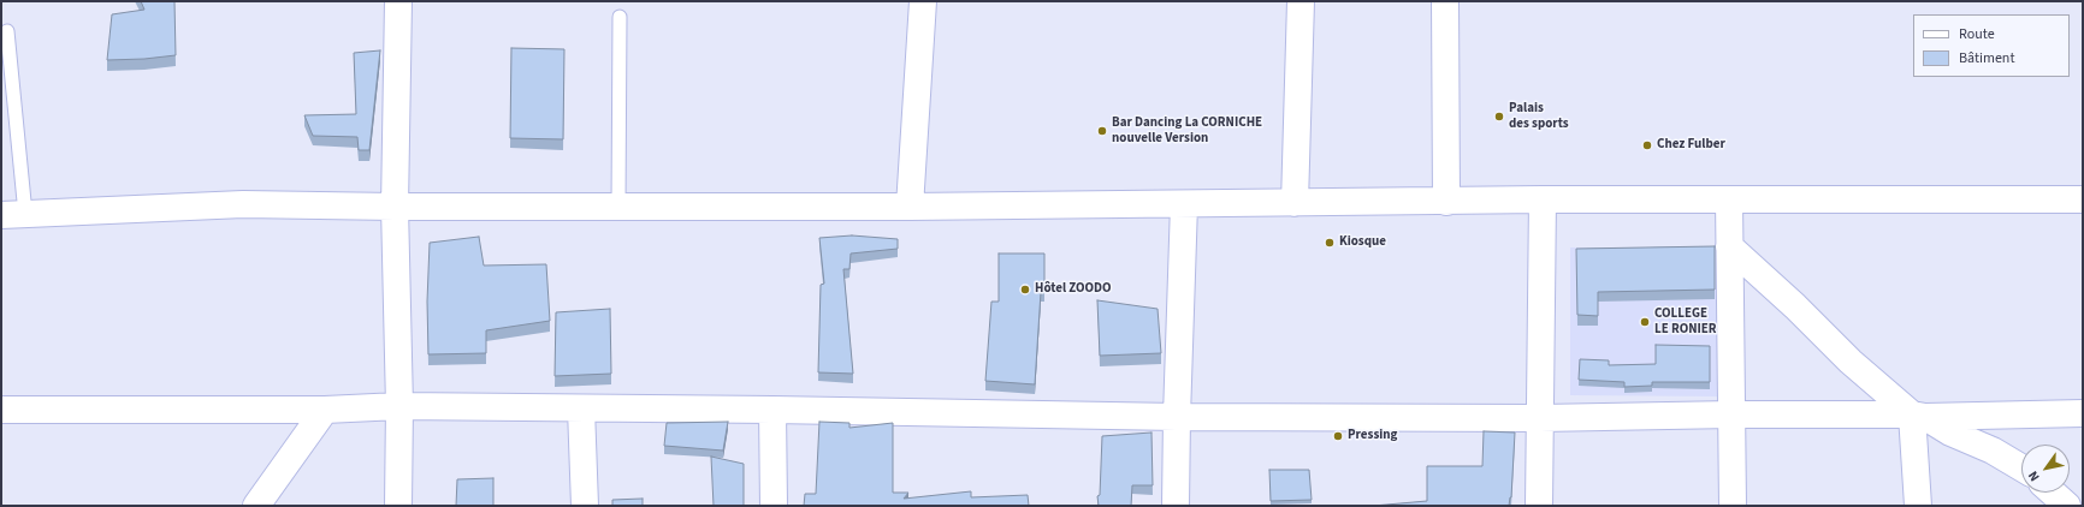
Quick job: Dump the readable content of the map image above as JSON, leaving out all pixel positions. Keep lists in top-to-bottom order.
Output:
{
  "places": [
    "Palais des sports",
    "Bar Dancing La CORNICHE nouvelle Version",
    "Chez Fulber",
    "Kiosque",
    "Hôtel ZOODO",
    "COLLEGE LE RONIER",
    "Pressing"
  ],
  "legend": ["Route", "Bâtiment"],
  "north": "bottom left"
}
